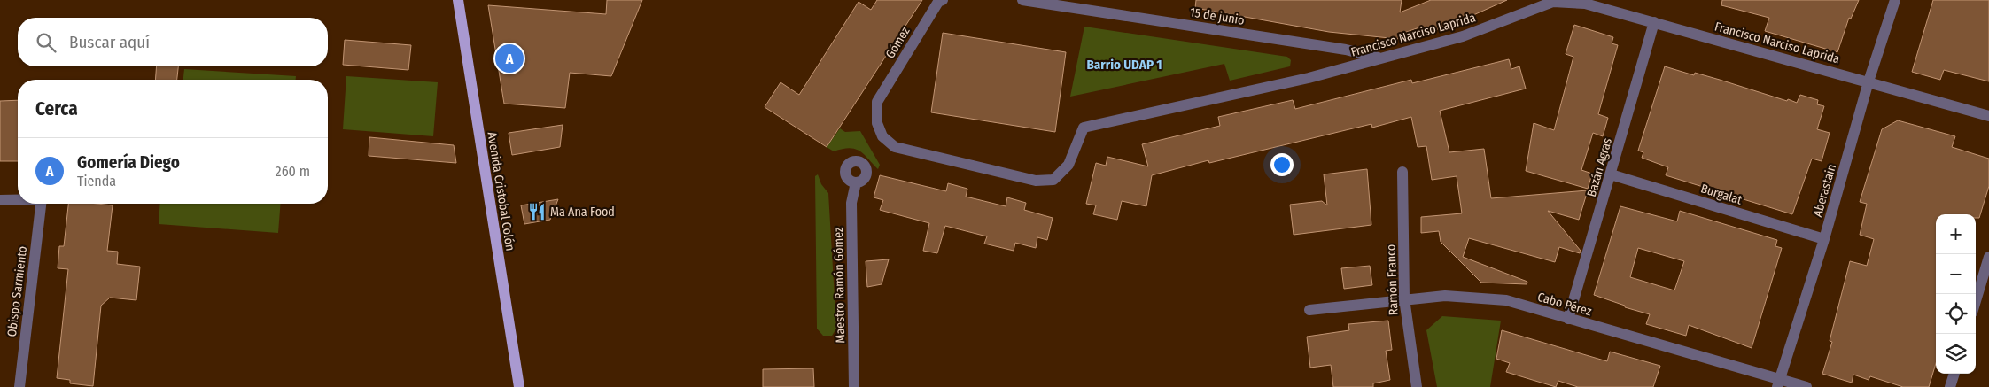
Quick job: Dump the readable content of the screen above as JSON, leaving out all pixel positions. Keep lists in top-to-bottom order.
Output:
{
  "streets": {
    "main road": ["Avenida Cristobal Colón"],
    "street": [
      "15 de junio",
      "Francisco Narciso Laprida",
      "Gómez",
      "Bazán Agras",
      "Aberastain",
      "Burgalat",
      "Ramón Franco",
      "Maestro Ramón Gómez",
      "Obispo Sarmiento",
      "Cabo Pérez"
    ]
  },
  "crossings": [
    ["15 de junio", "Francisco Narciso Laprida"],
    ["Francisco Narciso Laprida", "Gómez"],
    ["Francisco Narciso Laprida", "Bazán Agras"],
    ["Francisco Narciso Laprida", "Aberastain"],
    ["Bazán Agras", "Burgalat"],
    ["Bazán Agras", "Cabo Pérez"],
    ["Aberastain", "Burgalat"],
    ["Aberastain", "Cabo Pérez"],
    ["Ramón Franco", "Cabo Pérez"]
  ],
  "districts": ["Barrio UDAP 1"],
  "places": {
    "restaurant": ["Ma Ana Food"]
  },
  "page": {
    "search": "Buscar aquí",
    "pins": "A",
    "heading": "Cerca",
    "list": [
      {
        "mark": "A",
        "name": "Gomería Diego",
        "note": "Tienda",
        "value": "260 m"
      }
    ],
    "map_buttons": ["+", "−"]
  }
}
